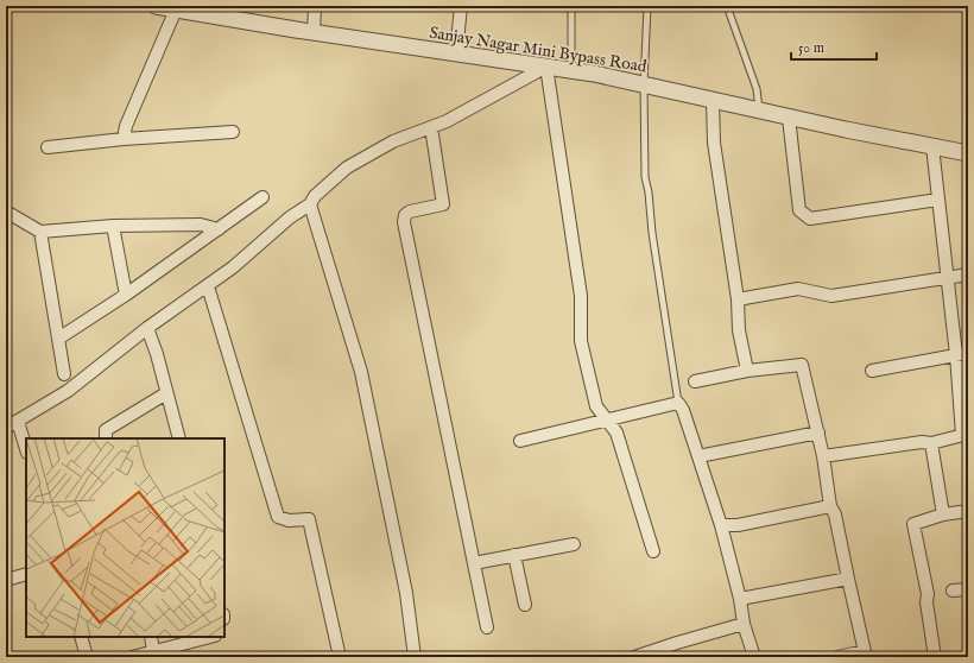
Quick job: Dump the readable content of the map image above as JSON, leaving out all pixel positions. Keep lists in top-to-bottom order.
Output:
{
  "streets": {
    "street": ["Sanjay Nagar Mini Bypass Road"]
  },
  "scale_bar": "50 m"
}
